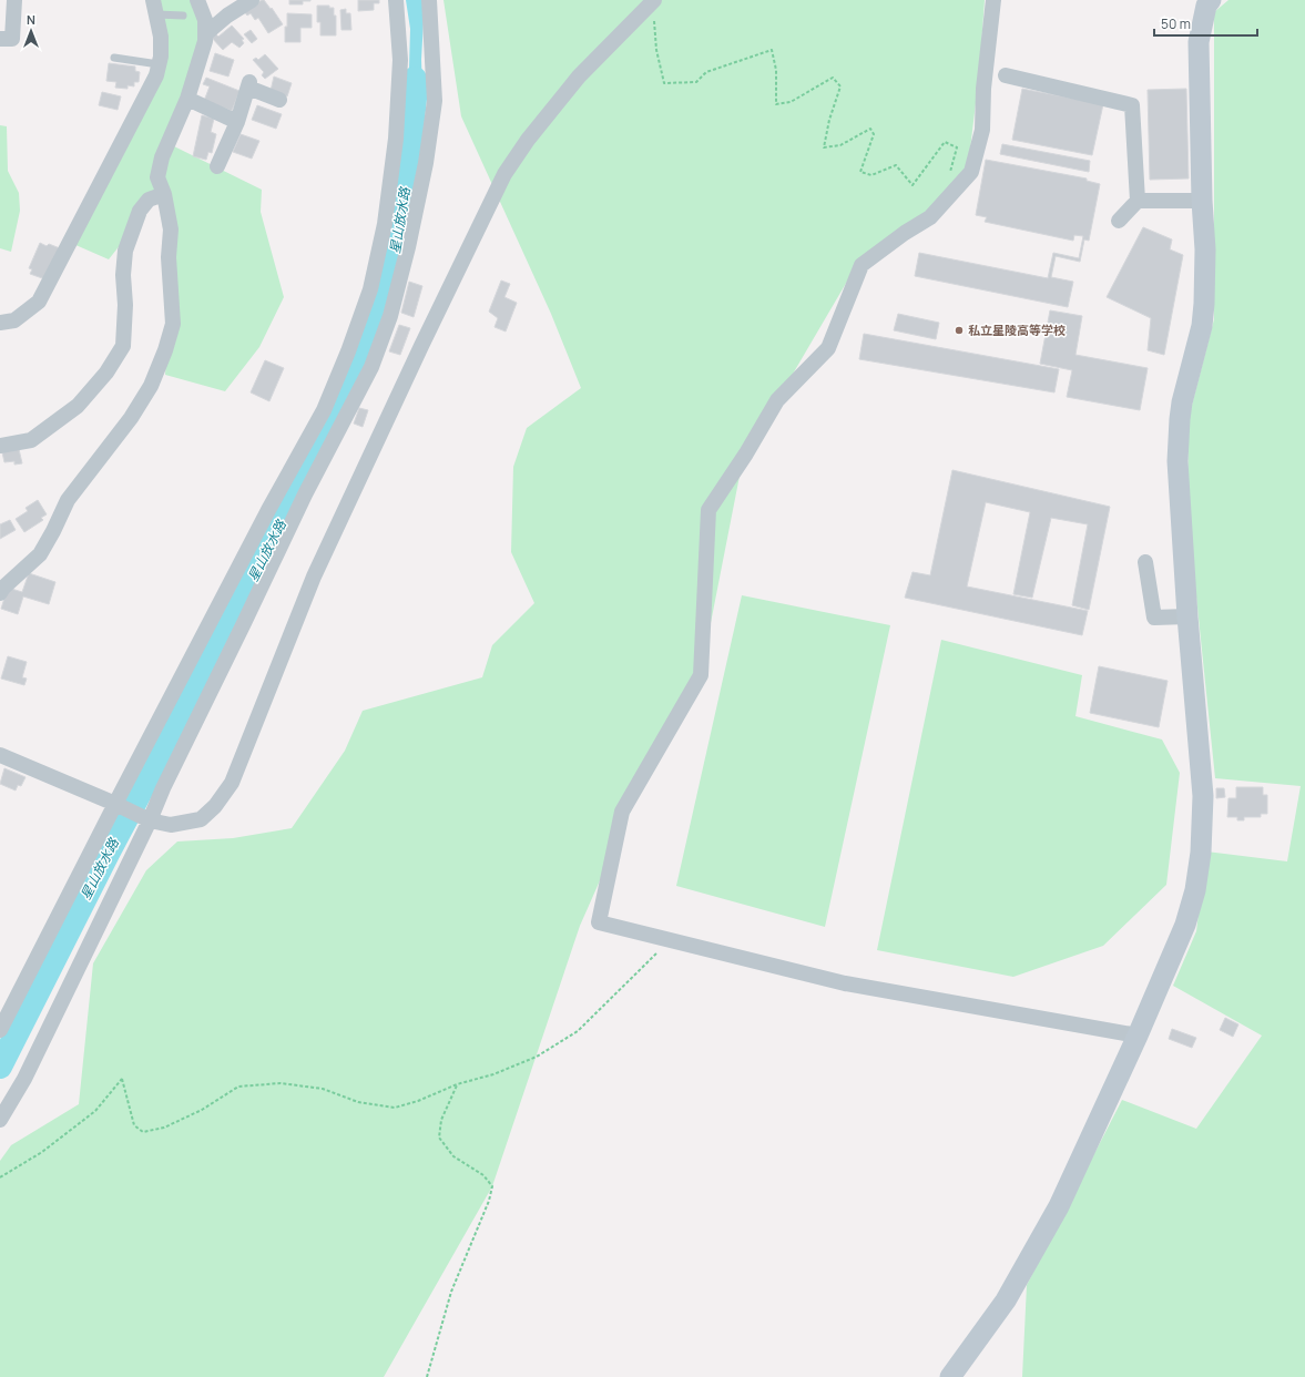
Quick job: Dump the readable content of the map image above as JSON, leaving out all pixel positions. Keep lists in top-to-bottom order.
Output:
{
  "water": ["星山放水路"],
  "places": ["私立星陵高等学校"],
  "scale_bar": "50 m",
  "north": "top"
}
